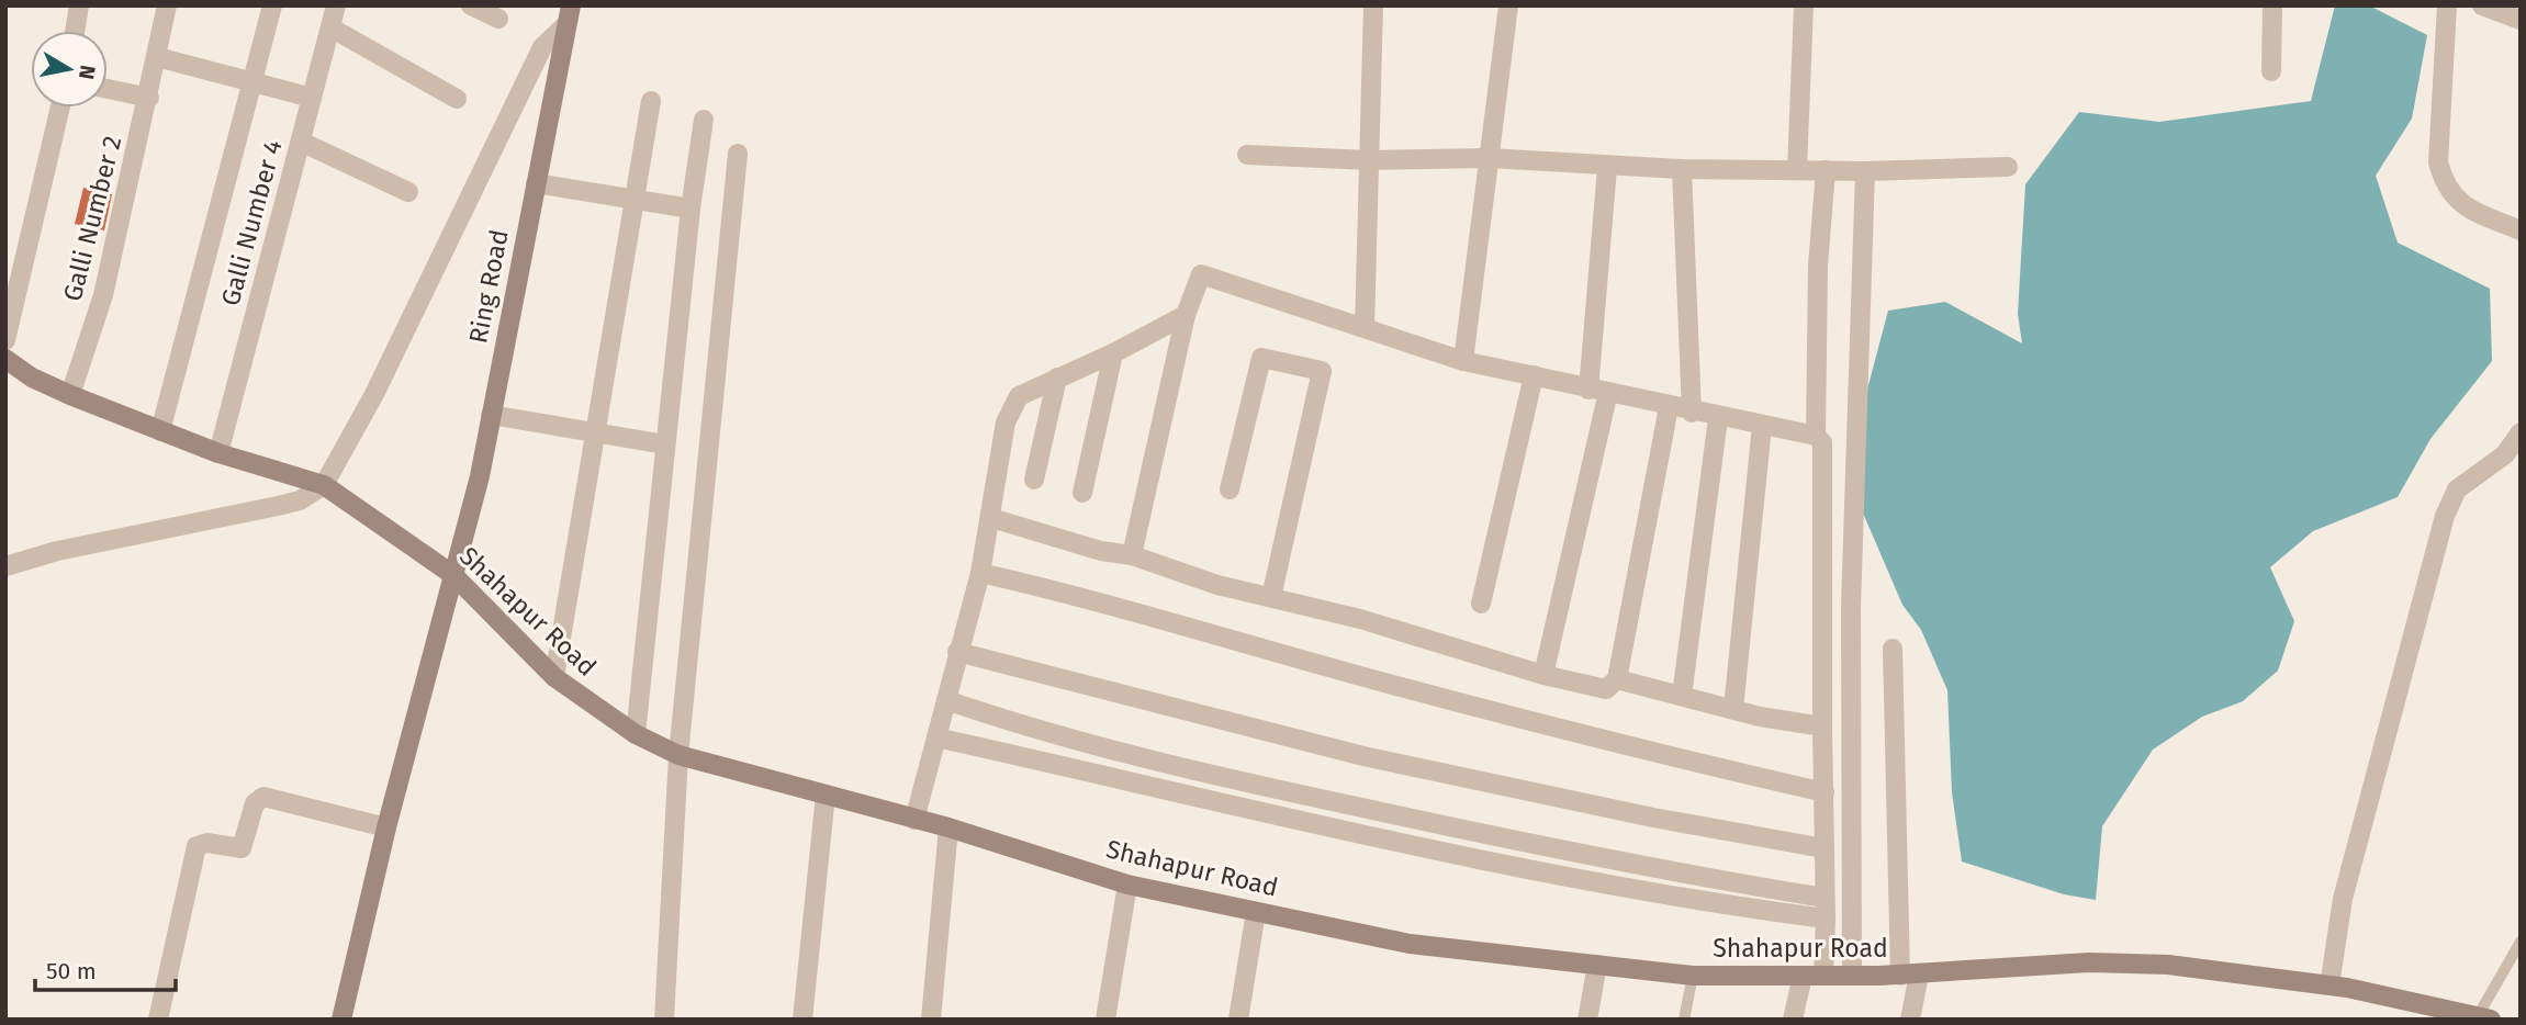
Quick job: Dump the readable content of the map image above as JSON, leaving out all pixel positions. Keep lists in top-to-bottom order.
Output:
{
  "streets": {
    "main road": ["Ring Road", "Shahapur Road"],
    "street": ["Galli Number 2", "Galli Number 4"]
  },
  "crossings": [
    ["Galli Number 2", "Shahapur Road"],
    ["Galli Number 4", "Shahapur Road"],
    ["Ring Road", "Shahapur Road"]
  ],
  "scale_bar": "50 m",
  "north": "right"
}
